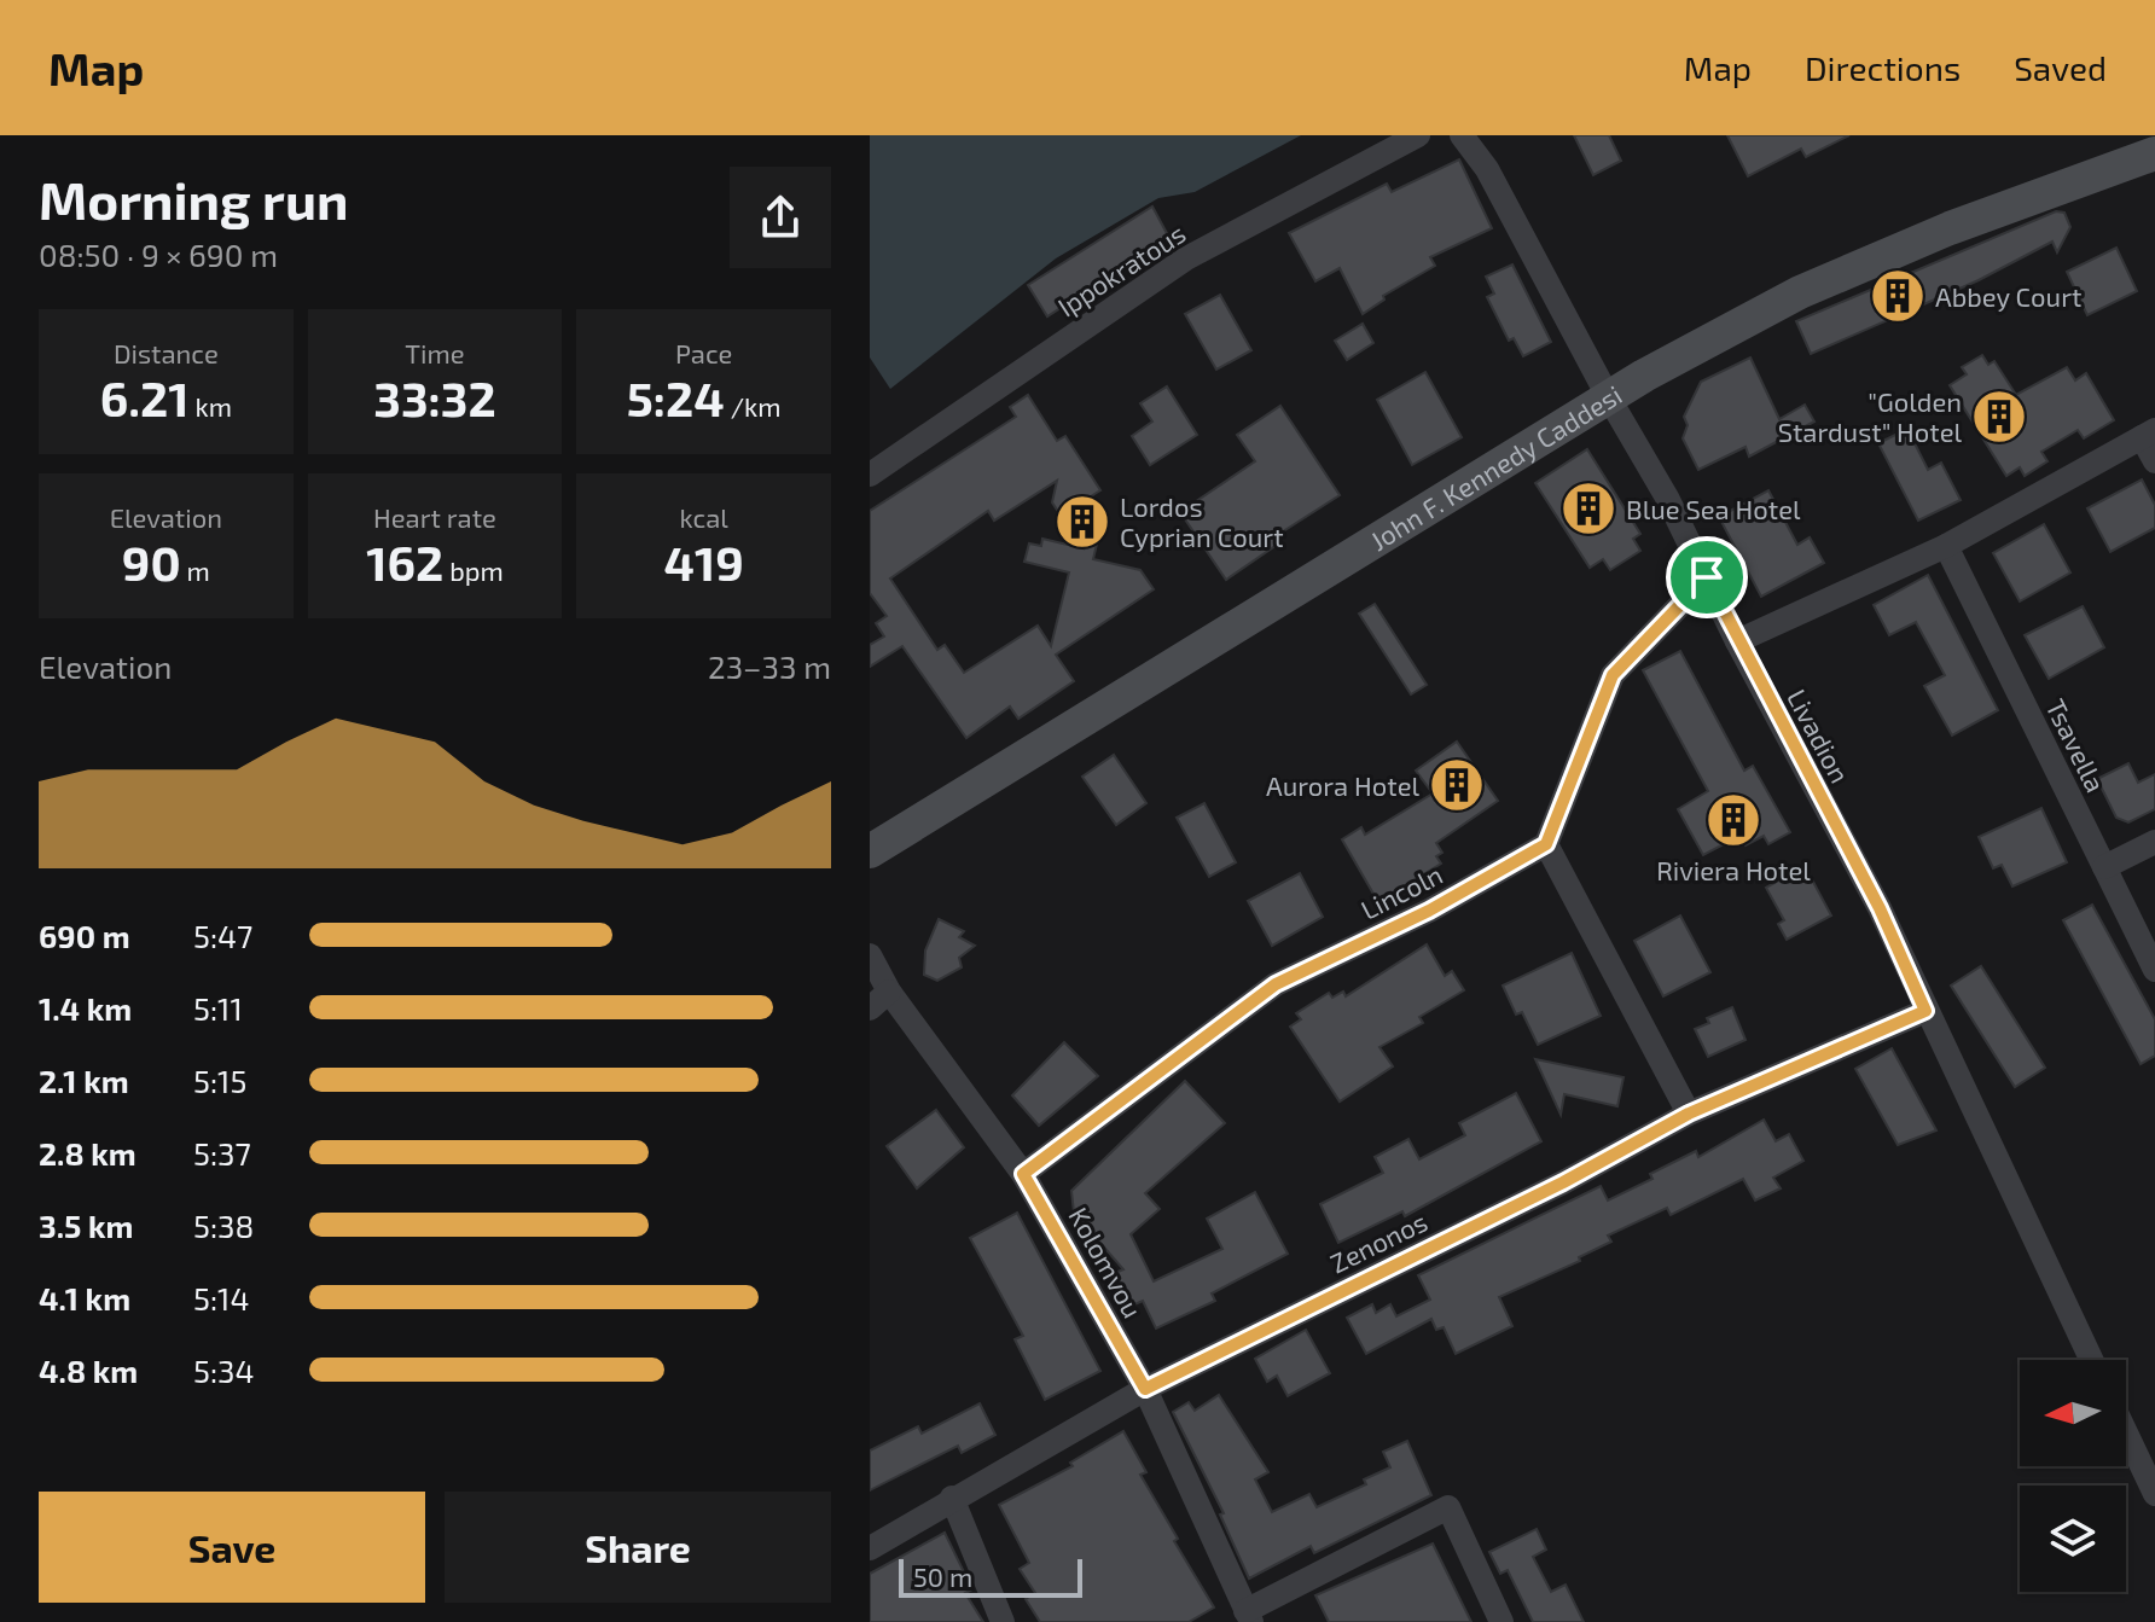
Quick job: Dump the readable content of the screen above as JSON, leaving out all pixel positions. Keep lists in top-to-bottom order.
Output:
{
  "streets": {
    "street": [
      "Ippokratous",
      "John F. Kennedy Caddesi",
      "Livadion",
      "Tsavella",
      "Lincoln",
      "Zenonos",
      "Kolomvou"
    ]
  },
  "crossings": [
    ["John F. Kennedy Caddesi", "Livadion"],
    ["Livadion", "Zenonos"],
    ["Lincoln", "Kolomvou"],
    ["Zenonos", "Kolomvou"]
  ],
  "places": {
    "building": [
      "Abbey Court",
      "\"Golden Stardust\" Hotel",
      "Blue Sea Hotel",
      "Lordos Cyprian Court",
      "Aurora Hotel",
      "Riviera Hotel"
    ]
  },
  "scale_bar": "50 m",
  "north": "left",
  "page": {
    "header": "Map",
    "nav": ["Map", "Directions", "Saved"],
    "heading": ["Morning run", "08:50 · 9 × 690 m"],
    "stats": [
      ["Distance", "6.21 km"],
      ["Time", "33:32"],
      ["Pace", "5:24 /km"],
      ["Elevation", "90 m"],
      ["Heart rate", "162 bpm"],
      ["kcal", "419"]
    ],
    "chart": ["Elevation", "23–33 m"],
    "list": [
      {
        "name": "690 m",
        "note": "5:47"
      },
      {
        "name": "1.4 km",
        "note": "5:11"
      },
      {
        "name": "2.1 km",
        "note": "5:15"
      },
      {
        "name": "2.8 km",
        "note": "5:37"
      },
      {
        "name": "3.5 km",
        "note": "5:38"
      },
      {
        "name": "4.1 km",
        "note": "5:14"
      },
      {
        "name": "4.8 km",
        "note": "5:34"
      }
    ],
    "buttons": ["Save", "Share"],
    "scale": "50 m"
  }
}
